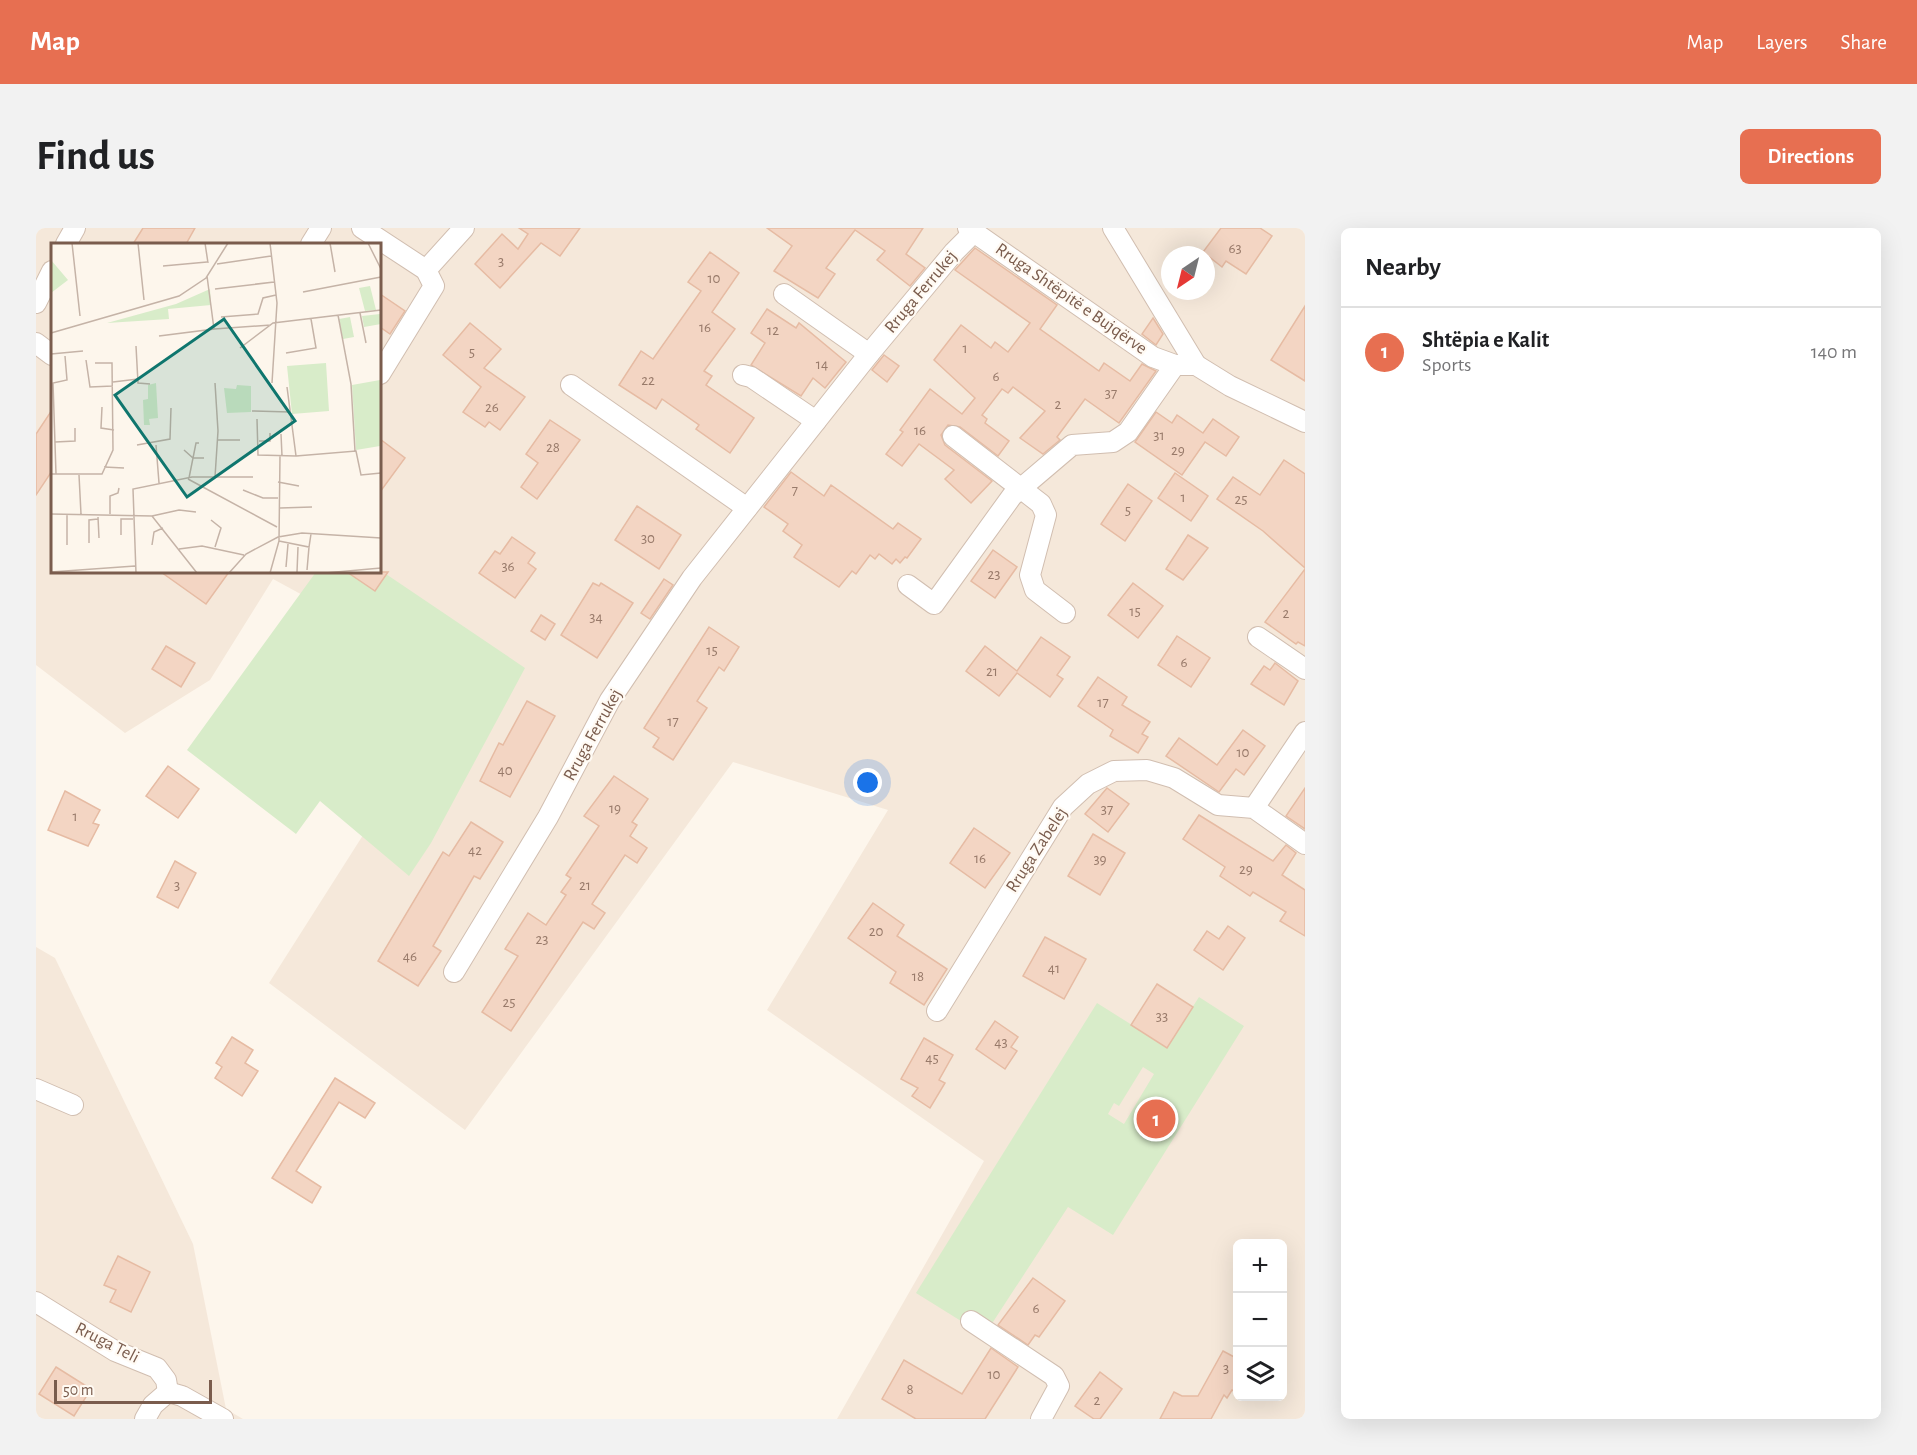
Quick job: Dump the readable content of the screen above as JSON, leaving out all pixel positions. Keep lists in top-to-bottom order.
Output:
{
  "streets": {
    "street": [
      "Rruga Ferrukej",
      "Rruga Shtëpitë e Bujqërve",
      "Rruga Zabelej",
      "Rruga Teli"
    ]
  },
  "crossings": [
    ["Rruga Ferrukej", "Rruga Shtëpitë e Bujqërve"]
  ],
  "house_numbers": [
    "63",
    "3",
    "10",
    "16",
    "12",
    "1",
    "5",
    "14",
    "6",
    "22",
    "37",
    "2",
    "26",
    "16",
    "31",
    "28",
    "29",
    "7",
    "1",
    "25",
    "5",
    "30",
    "36",
    "23",
    "15",
    "2",
    "34",
    "15",
    "6",
    "21",
    "17",
    "17",
    "10",
    "40",
    "19",
    "37",
    "1",
    "42",
    "16",
    "39",
    "29",
    "3",
    "21",
    "20",
    "23",
    "46",
    "41",
    "18",
    "25",
    "33",
    "43",
    "45",
    "6",
    "3",
    "10",
    "8",
    "2"
  ],
  "scale_bar": "50 m",
  "north": "bottom left",
  "page": {
    "header": "Map",
    "nav": ["Map", "Layers", "Share"],
    "buttons": "Directions",
    "title": "Find us",
    "heading": "Nearby",
    "list": [
      {
        "mark": "1",
        "name": "Shtëpia e Kalit",
        "note": "Sports",
        "value": "140 m"
      }
    ],
    "pins": "1",
    "map_buttons": ["+", "−"],
    "scale": "50 m"
  }
}
